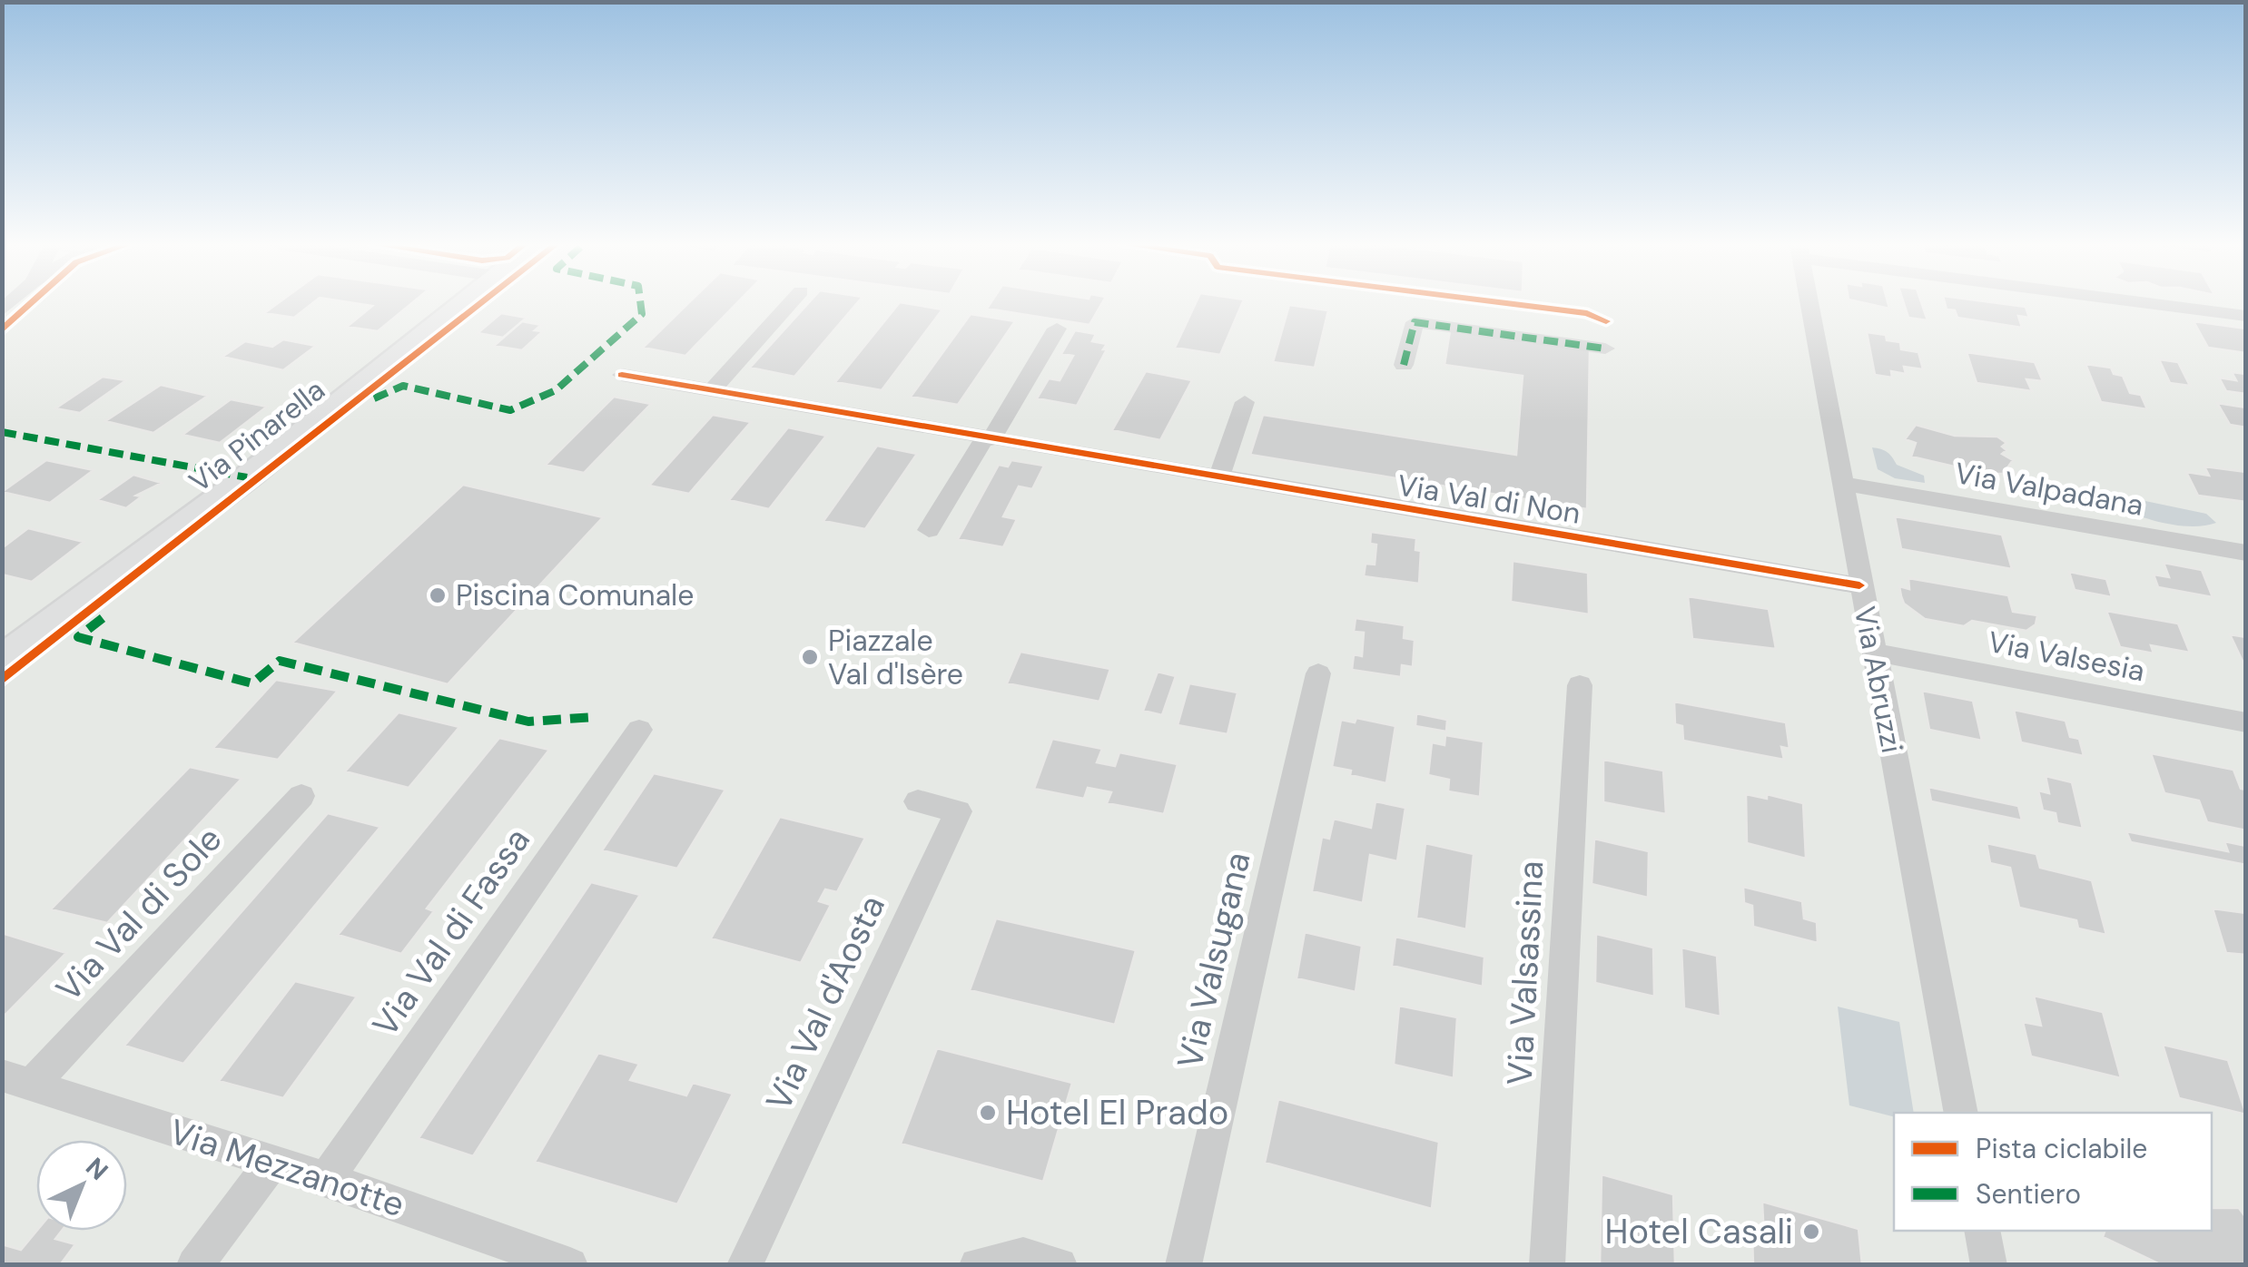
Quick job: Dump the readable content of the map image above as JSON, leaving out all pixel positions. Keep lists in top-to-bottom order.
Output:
{
  "streets": {
    "street": [
      "Via Pinarella",
      "Via Valpadana",
      "Via Val di Non",
      "Via Valsesia",
      "Via Abruzzi",
      "Via Val di Sole",
      "Via Val di Fassa",
      "Via Valsugana",
      "Via Valsassina",
      "Via Val d'Aosta",
      "Via Mezzanotte"
    ]
  },
  "crossings": [
    ["Via Valpadana", "Via Abruzzi"],
    ["Via Val di Non", "Via Abruzzi"],
    ["Via Valsesia", "Via Abruzzi"],
    ["Via Val di Sole", "Via Mezzanotte"],
    ["Via Val di Fassa", "Via Mezzanotte"]
  ],
  "places": [
    "Piscina Comunale",
    "Piazzale Val d'Isère",
    "Hotel El Prado",
    "Hotel Casali"
  ],
  "legend": ["Pista ciclabile", "Sentiero"],
  "north": "top right"
}
